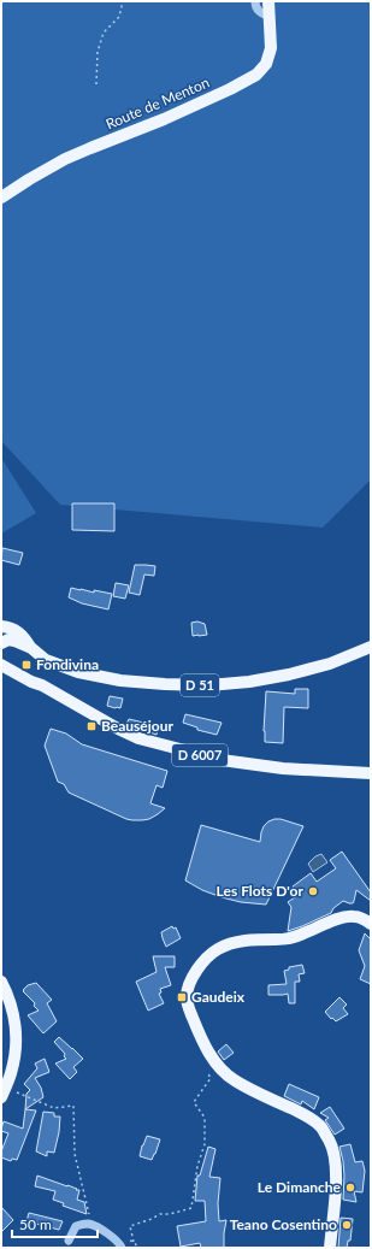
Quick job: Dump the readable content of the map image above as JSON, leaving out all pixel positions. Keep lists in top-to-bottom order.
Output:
{
  "streets": {
    "main road": ["Route de Menton", "D 51", "D 6007"]
  },
  "places": {
    "transit": ["Fondivina", "Beauséjour", "Gaudeix"],
    "other": ["Les Flots D'or", "Le Dimanche", "Teano Cosentino"]
  },
  "scale_bar": "50 m"
}
